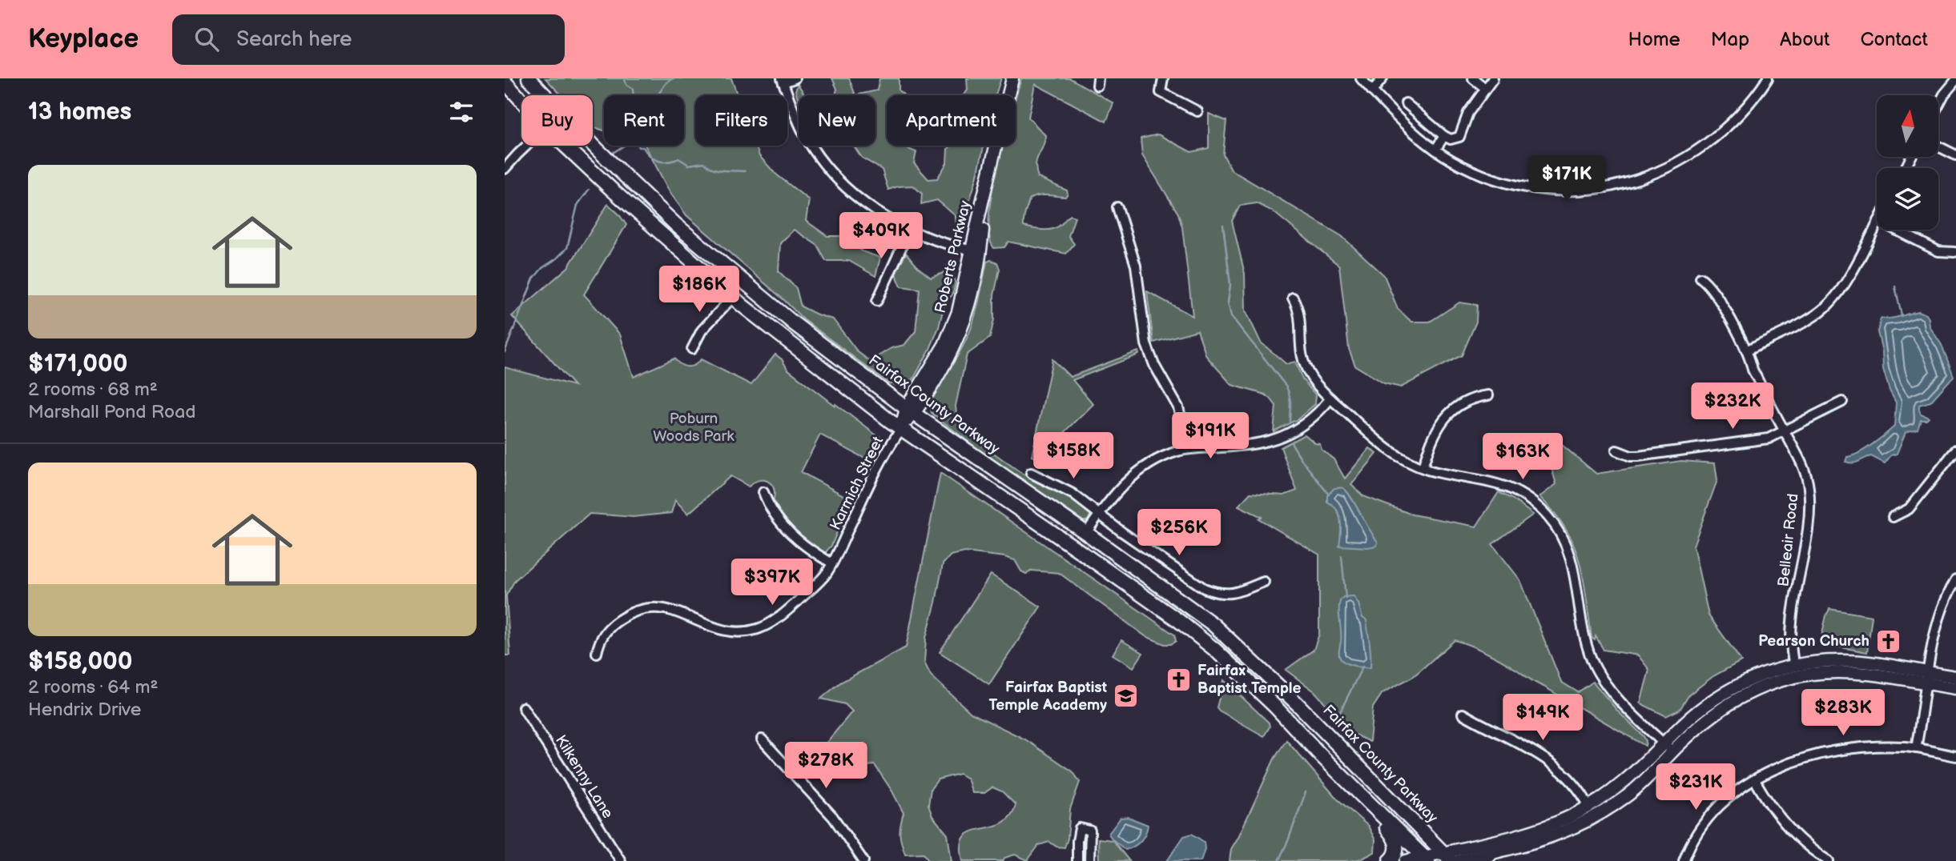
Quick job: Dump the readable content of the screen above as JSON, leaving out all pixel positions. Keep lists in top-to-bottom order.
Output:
{
  "streets": {
    "highway": ["Fairfax County Parkway"],
    "main road": ["Roberts Parkway"],
    "street": ["Karmich Street", "Belleair Road", "Kilkenny Lane"]
  },
  "crossings": [
    ["Roberts Parkway", "Fairfax County Parkway"],
    ["Roberts Parkway", "Karmich Street"]
  ],
  "parks": ["Poburn Woods Park"],
  "places": {
    "church": ["Pearson Church", "Fairfax Baptist Temple"],
    "school or university": ["Fairfax Baptist Temple Academy"]
  },
  "north": "top",
  "page": {
    "header": "Keyplace",
    "search": "Search here",
    "nav": [
      "Home",
      "Map",
      "About",
      "Contact"
    ],
    "heading": "13 homes",
    "chip": [
      "Buy",
      "Rent",
      "Filters",
      "New",
      "Apartment"
    ],
    "list": [
      {
        "name": "$171,000",
        "note": "2 rooms · 68 m² · Marshall Pond Road"
      },
      {
        "name": "$158,000",
        "note": "2 rooms · 64 m² · Hendrix Drive"
      }
    ],
    "price": [
      "$171K",
      "$409K",
      "$186K",
      "$232K",
      "$191K",
      "$158K",
      "$163K",
      "$256K",
      "$397K",
      "$283K",
      "$149K",
      "$278K",
      "$231K"
    ]
  }
}
